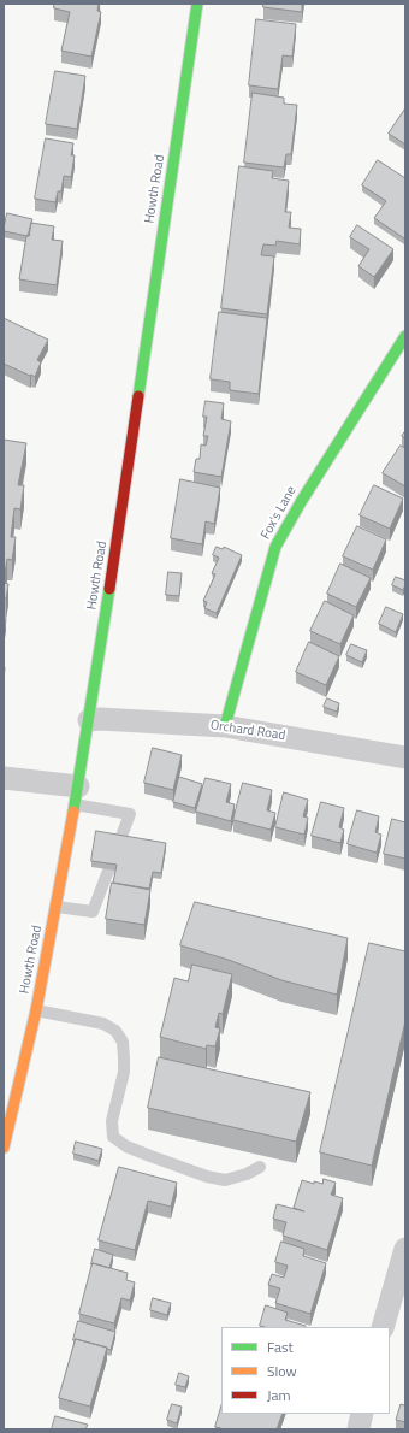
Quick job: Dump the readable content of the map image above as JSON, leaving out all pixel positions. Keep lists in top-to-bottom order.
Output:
{
  "streets": {
    "main road": ["Howth Road", "Fox's Lane"],
    "street": ["Orchard Road"]
  },
  "crossings": [
    ["Howth Road", "Orchard Road"],
    ["Fox's Lane", "Orchard Road"]
  ],
  "legend": ["Fast", "Slow", "Jam"]
}
